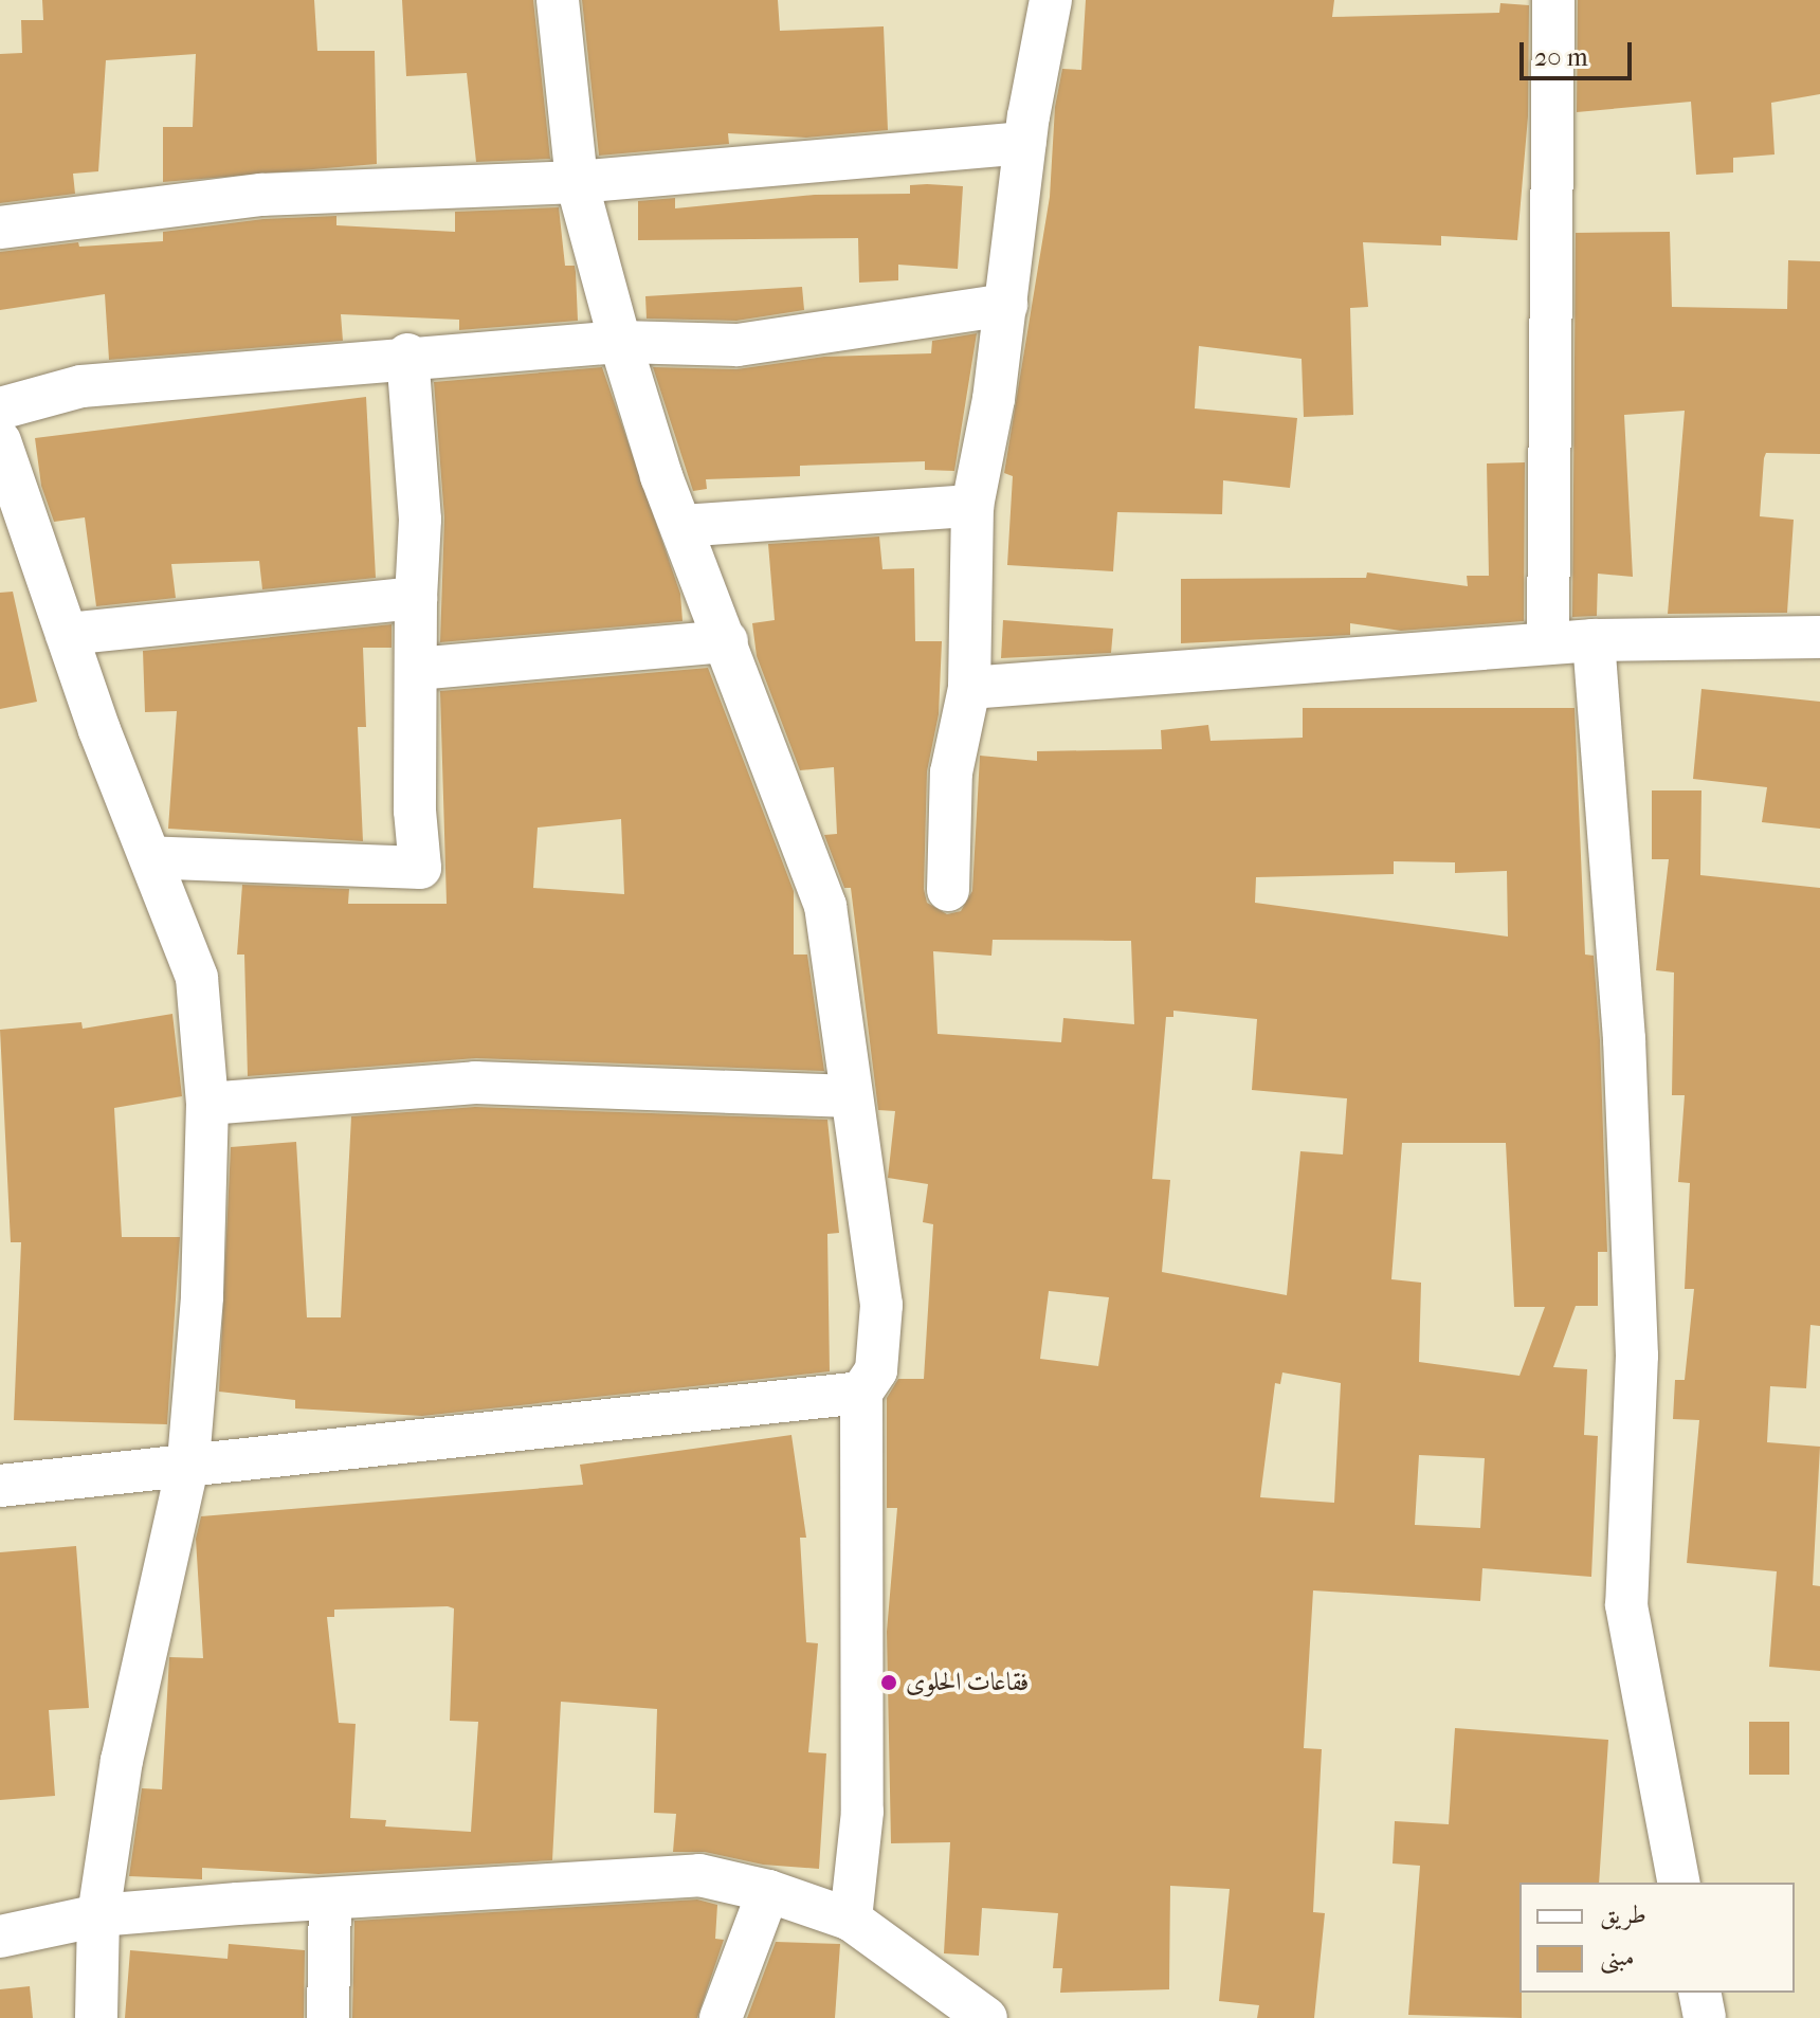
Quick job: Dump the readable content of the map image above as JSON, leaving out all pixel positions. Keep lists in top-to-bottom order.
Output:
{
  "places": ["فقاعات الحلوى"],
  "legend": ["طريق", "مبنى"],
  "scale_bar": "20 m"
}
